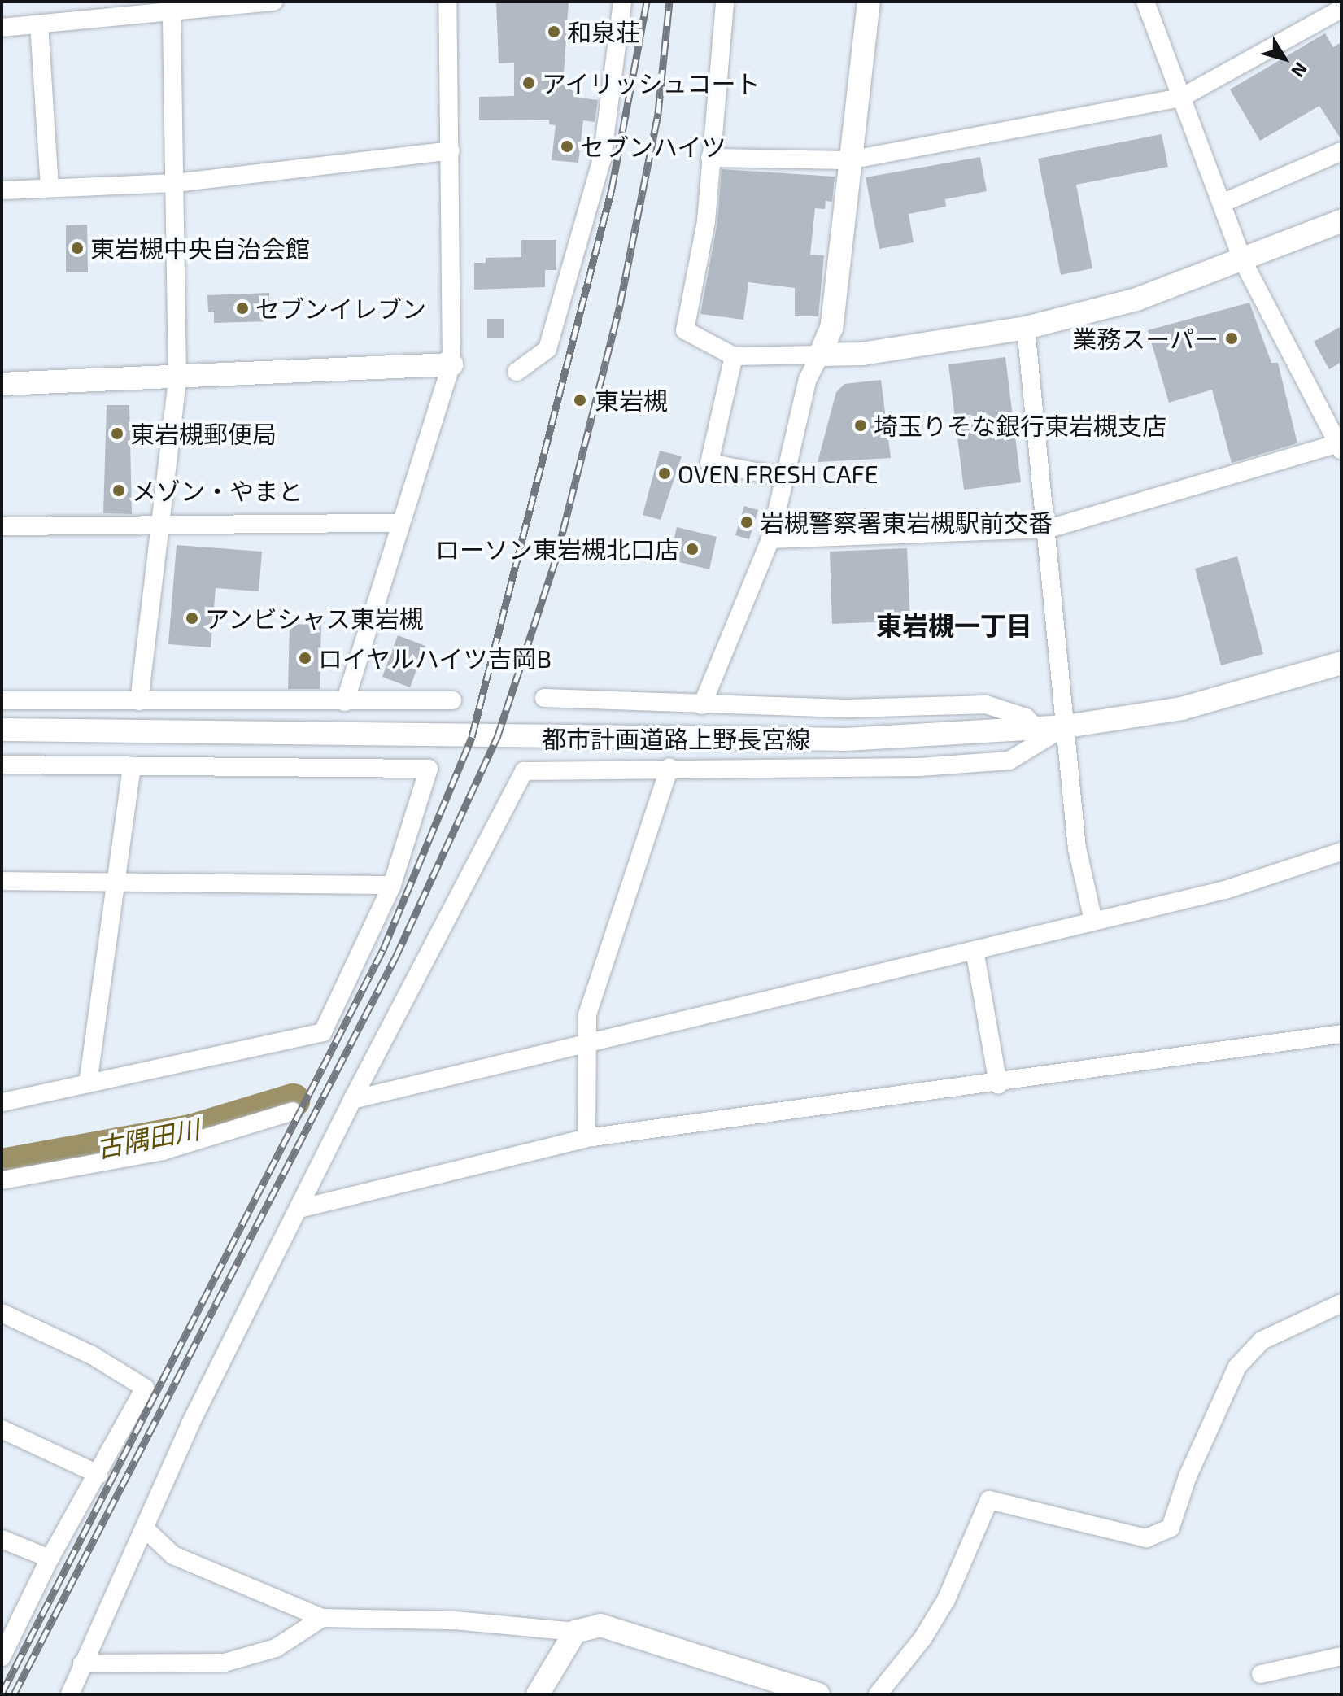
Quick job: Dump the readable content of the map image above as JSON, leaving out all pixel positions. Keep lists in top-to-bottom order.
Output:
{
  "streets": {
    "street": ["都市計画道路上野長宮線"]
  },
  "districts": ["東岩槻一丁目"],
  "water": ["古隅田川"],
  "places": [
    "和泉荘",
    "アイリッシュコート",
    "セブンハイツ",
    "東岩槻中央自治会館",
    "セブンイレブン",
    "業務スーパー",
    "東岩槻",
    "埼玉りそな銀行東岩槻支店",
    "東岩槻郵便局",
    "OVEN FRESH CAFE",
    "メゾン・やまと",
    "岩槻警察署東岩槻駅前交番",
    "ローソン東岩槻北口店",
    "アンビシャス東岩槻",
    "ロイヤルハイツ吉岡B"
  ],
  "north": "bottom right"
}
